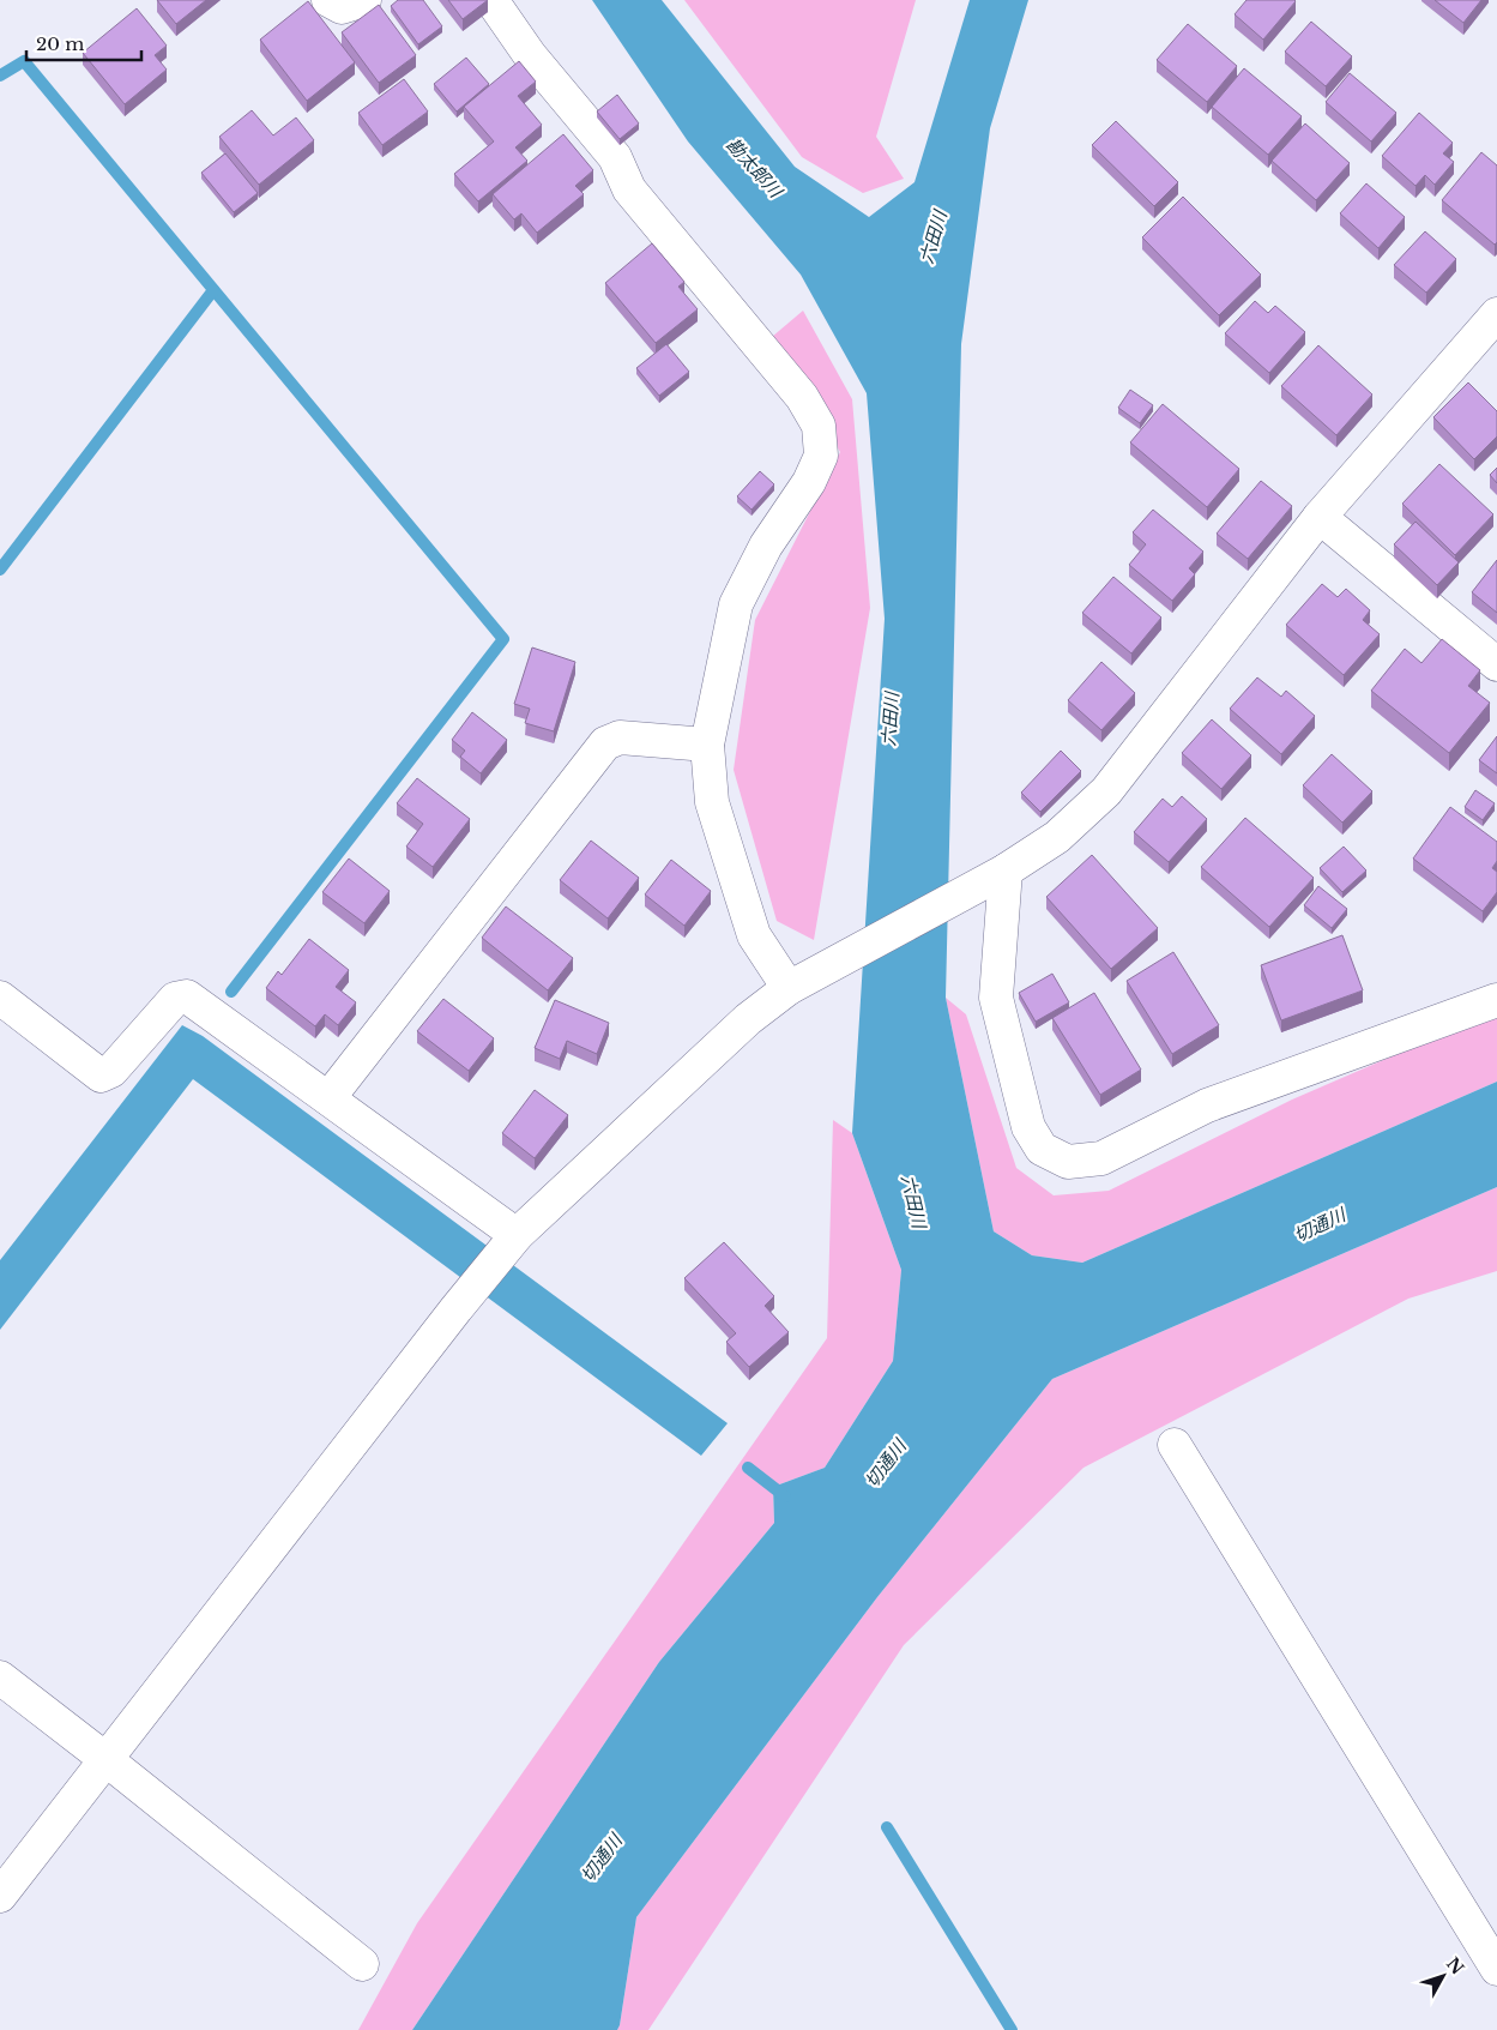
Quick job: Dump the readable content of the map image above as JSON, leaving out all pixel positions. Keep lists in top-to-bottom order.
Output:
{
  "water": ["勘太郎川", "六田川", "切通川"],
  "scale_bar": "20 m",
  "north": "top right"
}
